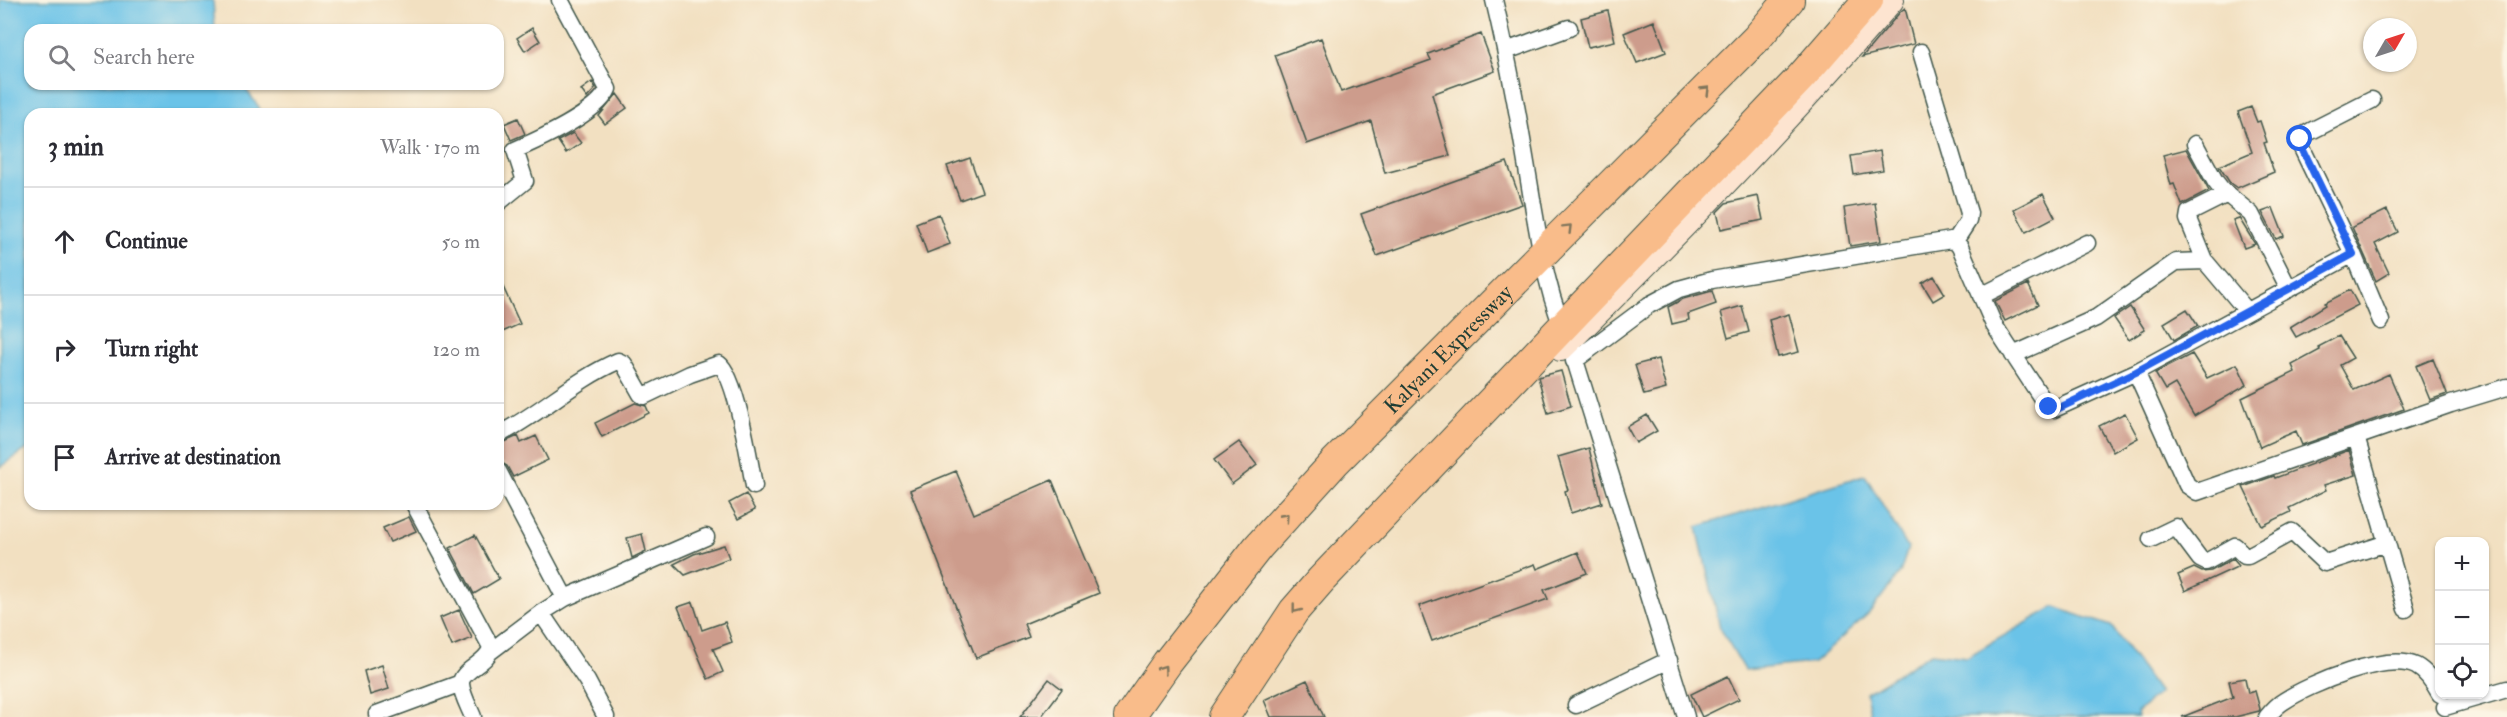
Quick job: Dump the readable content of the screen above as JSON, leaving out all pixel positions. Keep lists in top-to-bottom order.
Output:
{
  "streets": {
    "highway": ["Kalyani Expressway"]
  },
  "north": "top right",
  "page": {
    "search": "Search here",
    "heading": ["3 min", "Walk · 170 m"],
    "list": [
      ["Continue", "50 m"],
      ["Turn right", "120 m"],
      "Arrive at destination"
    ],
    "map_buttons": ["+", "−"]
  }
}
